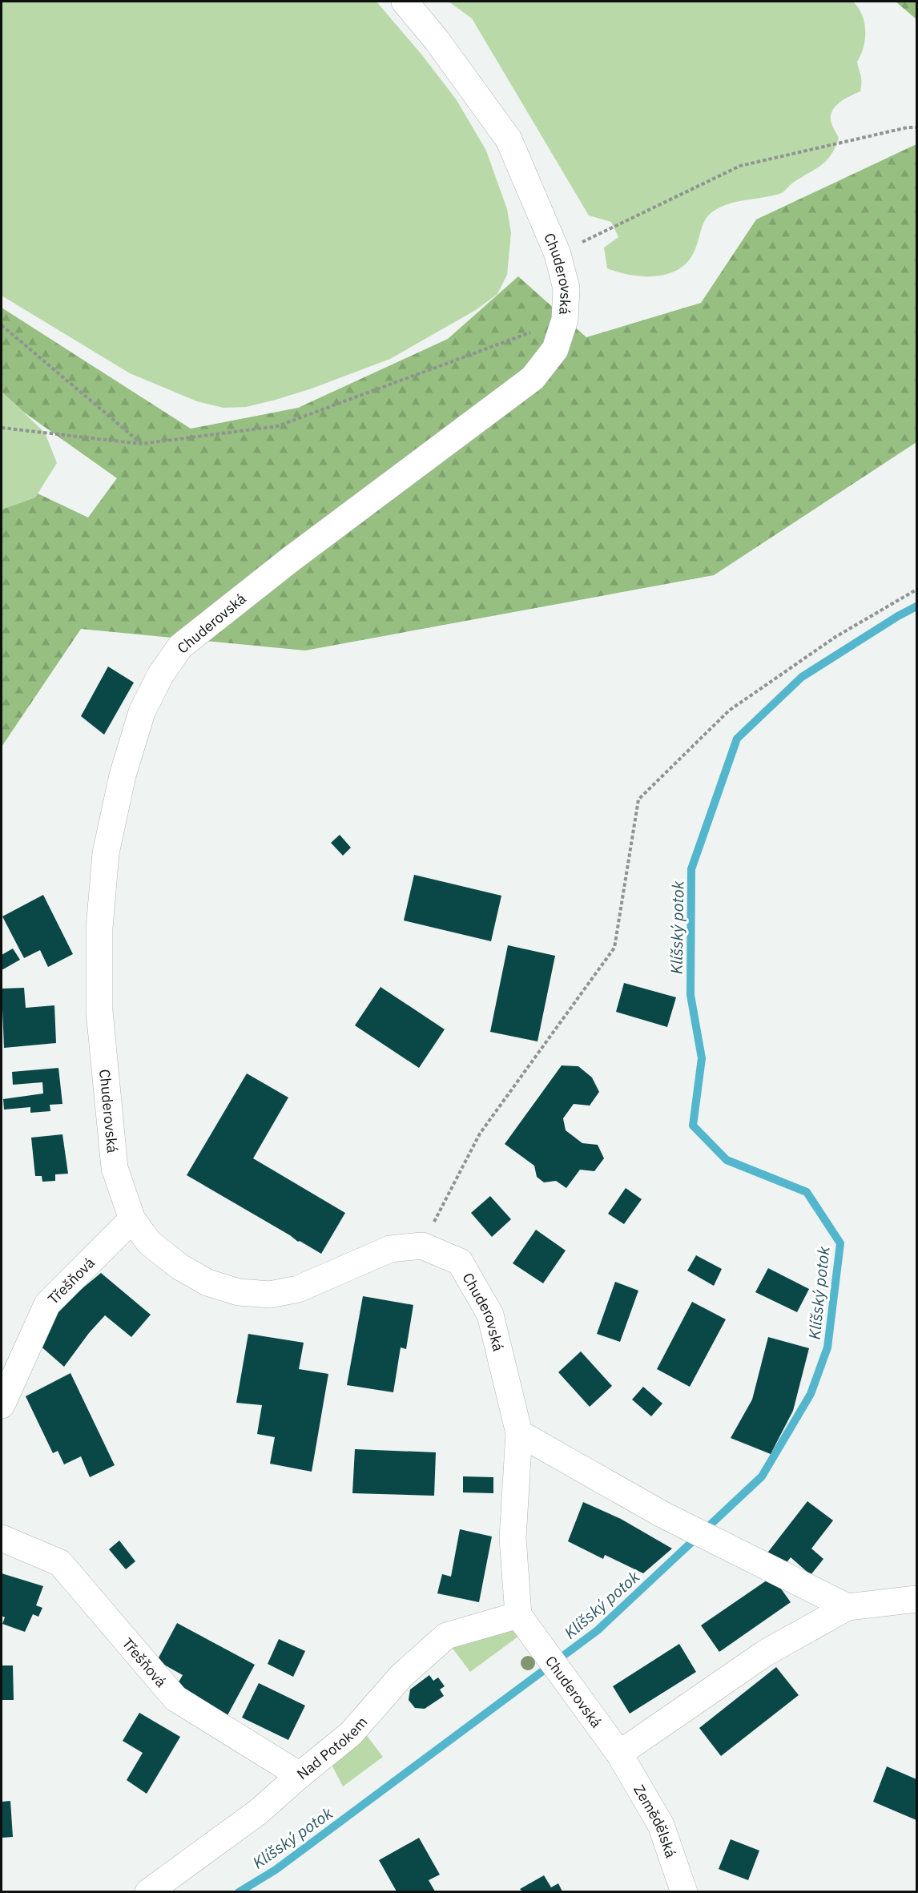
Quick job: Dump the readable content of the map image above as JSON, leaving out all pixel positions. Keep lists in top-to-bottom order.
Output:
{
  "streets": {
    "street": [
      "Chuderovská",
      "Třešňová",
      "Nad Potokem",
      "Zemědělská"
    ]
  },
  "crossings": [
    ["Chuderovská", "Třešňová"],
    ["Chuderovská", "Nad Potokem"],
    ["Chuderovská", "Zemědělská"],
    ["Třešňová", "Nad Potokem"]
  ],
  "water": ["Klíšský potok"]
}
